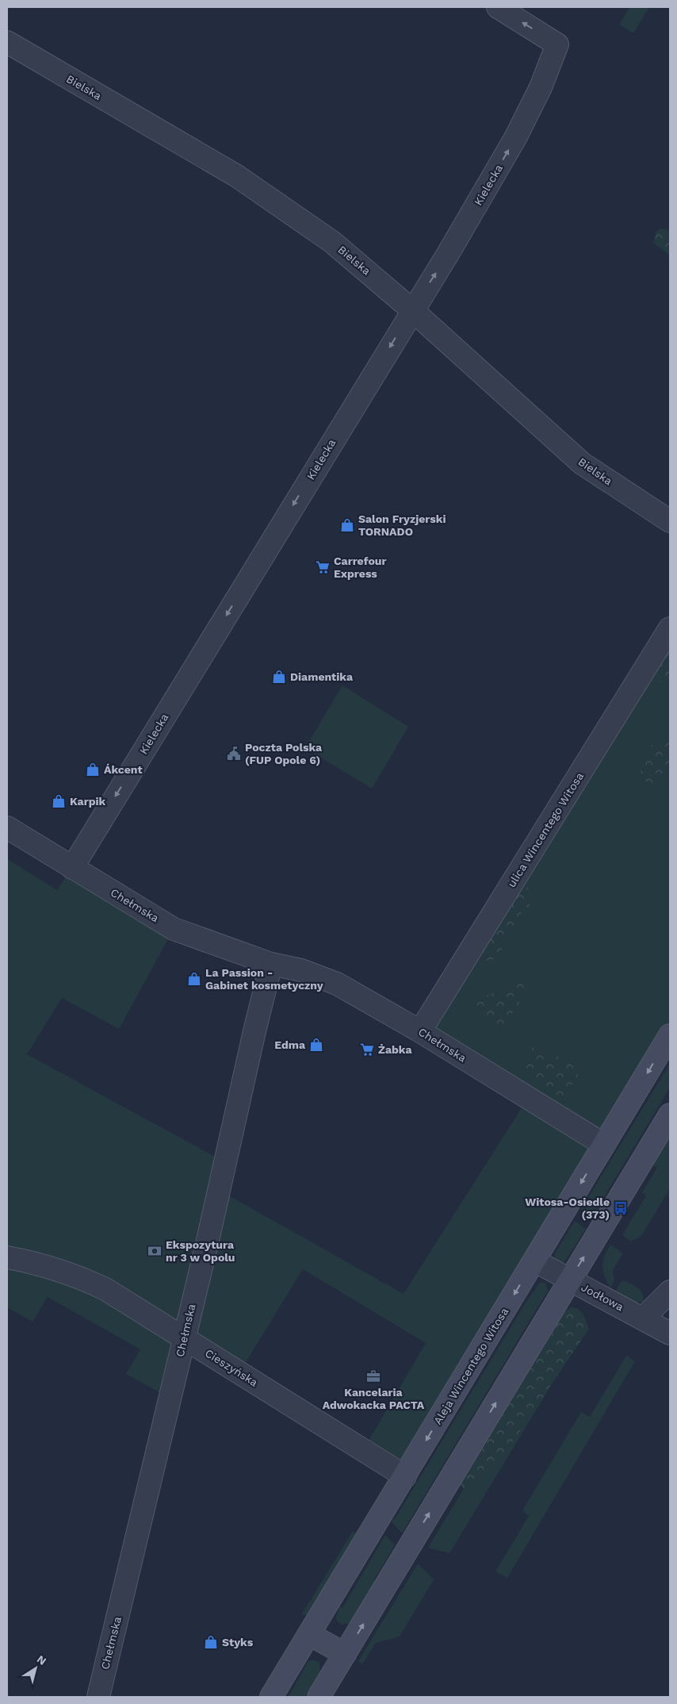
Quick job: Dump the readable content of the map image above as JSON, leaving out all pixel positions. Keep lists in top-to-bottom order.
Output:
{
  "streets": {
    "street": [
      "Bielska",
      "Kielecka",
      "ulica Wincentego Witosa",
      "Chełmska",
      "Jodłowa",
      "Aleja Wincentego Witosa",
      "Cieszyńska"
    ]
  },
  "crossings": [
    ["Bielska", "Kielecka"],
    ["Kielecka", "Chełmska"],
    ["ulica Wincentego Witosa", "Chełmska"],
    ["Chełmska", "Aleja Wincentego Witosa"],
    ["Chełmska", "Cieszyńska"],
    ["Jodłowa", "Aleja Wincentego Witosa"],
    ["Aleja Wincentego Witosa", "Cieszyńska"]
  ],
  "places": {
    "shop": [
      "Salon Fryzjerski TORNADO",
      "Diamentika",
      "Ákcent",
      "Karpik",
      "La Passion - Gabinet kosmetyczny",
      "Edma",
      "Styks"
    ],
    "supermarket": ["Carrefour Express", "Żabka"],
    "public building": ["Poczta Polska (FUP Opole 6)"],
    "bus stop": ["Witosa-Osiedle (373)"],
    "bank": ["Ekspozytura nr 3 w Opolu"],
    "office": ["Kancelaria Adwokacka PACTA"]
  },
  "north": "top right"
}
